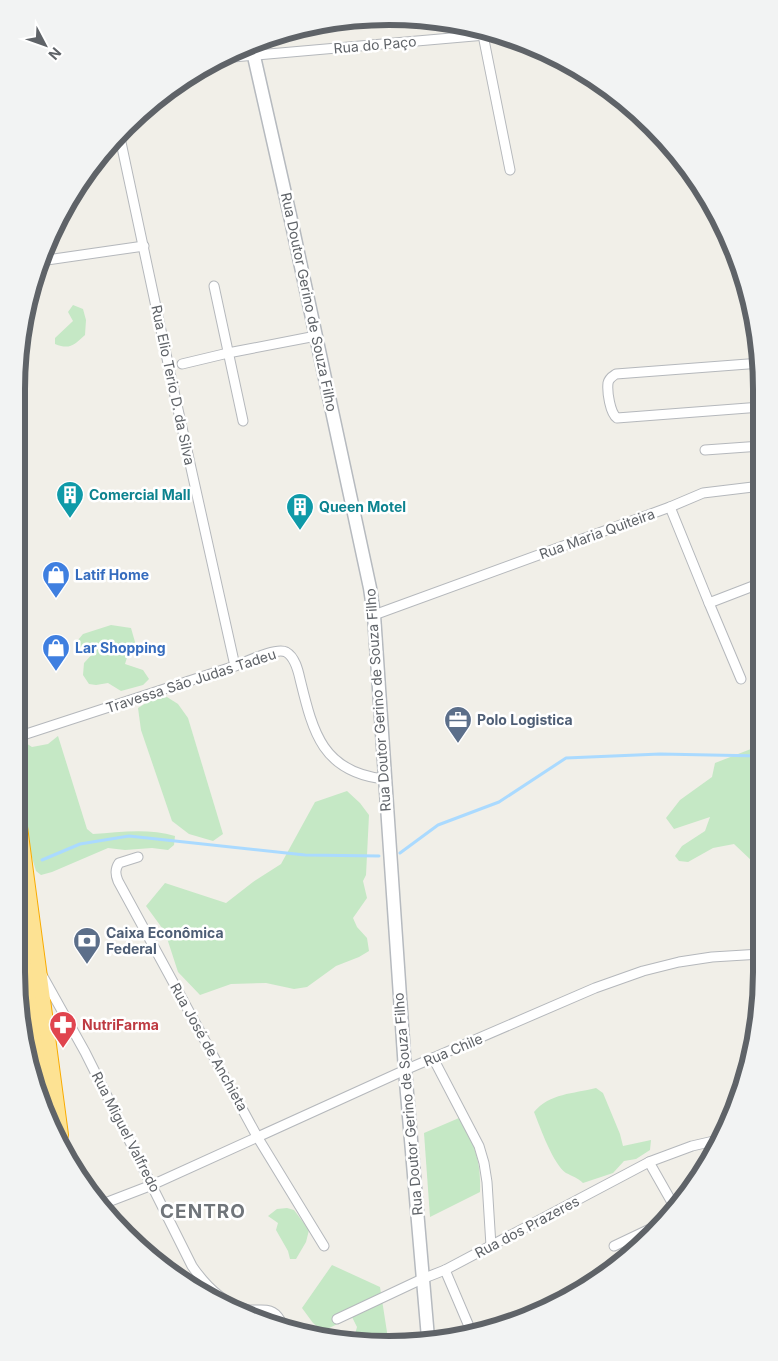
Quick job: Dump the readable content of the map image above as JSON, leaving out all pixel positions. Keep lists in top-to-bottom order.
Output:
{
  "streets": {
    "main road": ["Rua Doutor Gerino de Souza Filho"],
    "street": [
      "Rua do Paço",
      "Rua Elio Terio D. da Silva",
      "Rua Maria Quiteira",
      "Travessa São Judas Tadeu",
      "Rua José de Anchieta",
      "Rua Chile",
      "Rua Miguel Valfredo",
      "Rua dos Prazeres"
    ]
  },
  "crossings": [
    ["Rua Doutor Gerino de Souza Filho", "Rua Maria Quiteira"],
    ["Rua Doutor Gerino de Souza Filho", "Travessa São Judas Tadeu"],
    ["Rua Doutor Gerino de Souza Filho", "Rua Chile"],
    ["Rua Doutor Gerino de Souza Filho", "Rua dos Prazeres"],
    ["Rua Elio Terio D. da Silva", "Travessa São Judas Tadeu"],
    ["Rua José de Anchieta", "Rua Chile"],
    ["Rua Chile", "Rua Miguel Valfredo"]
  ],
  "districts": ["CENTRO"],
  "places": {
    "building": ["Comercial Mall", "Queen Motel"],
    "shop": ["Latif Home", "Lar Shopping"],
    "office": ["Polo Logistica"],
    "bank": ["Caixa Econômica Federal"],
    "pharmacy": ["NutriFarma"]
  },
  "north": "bottom right"
}
